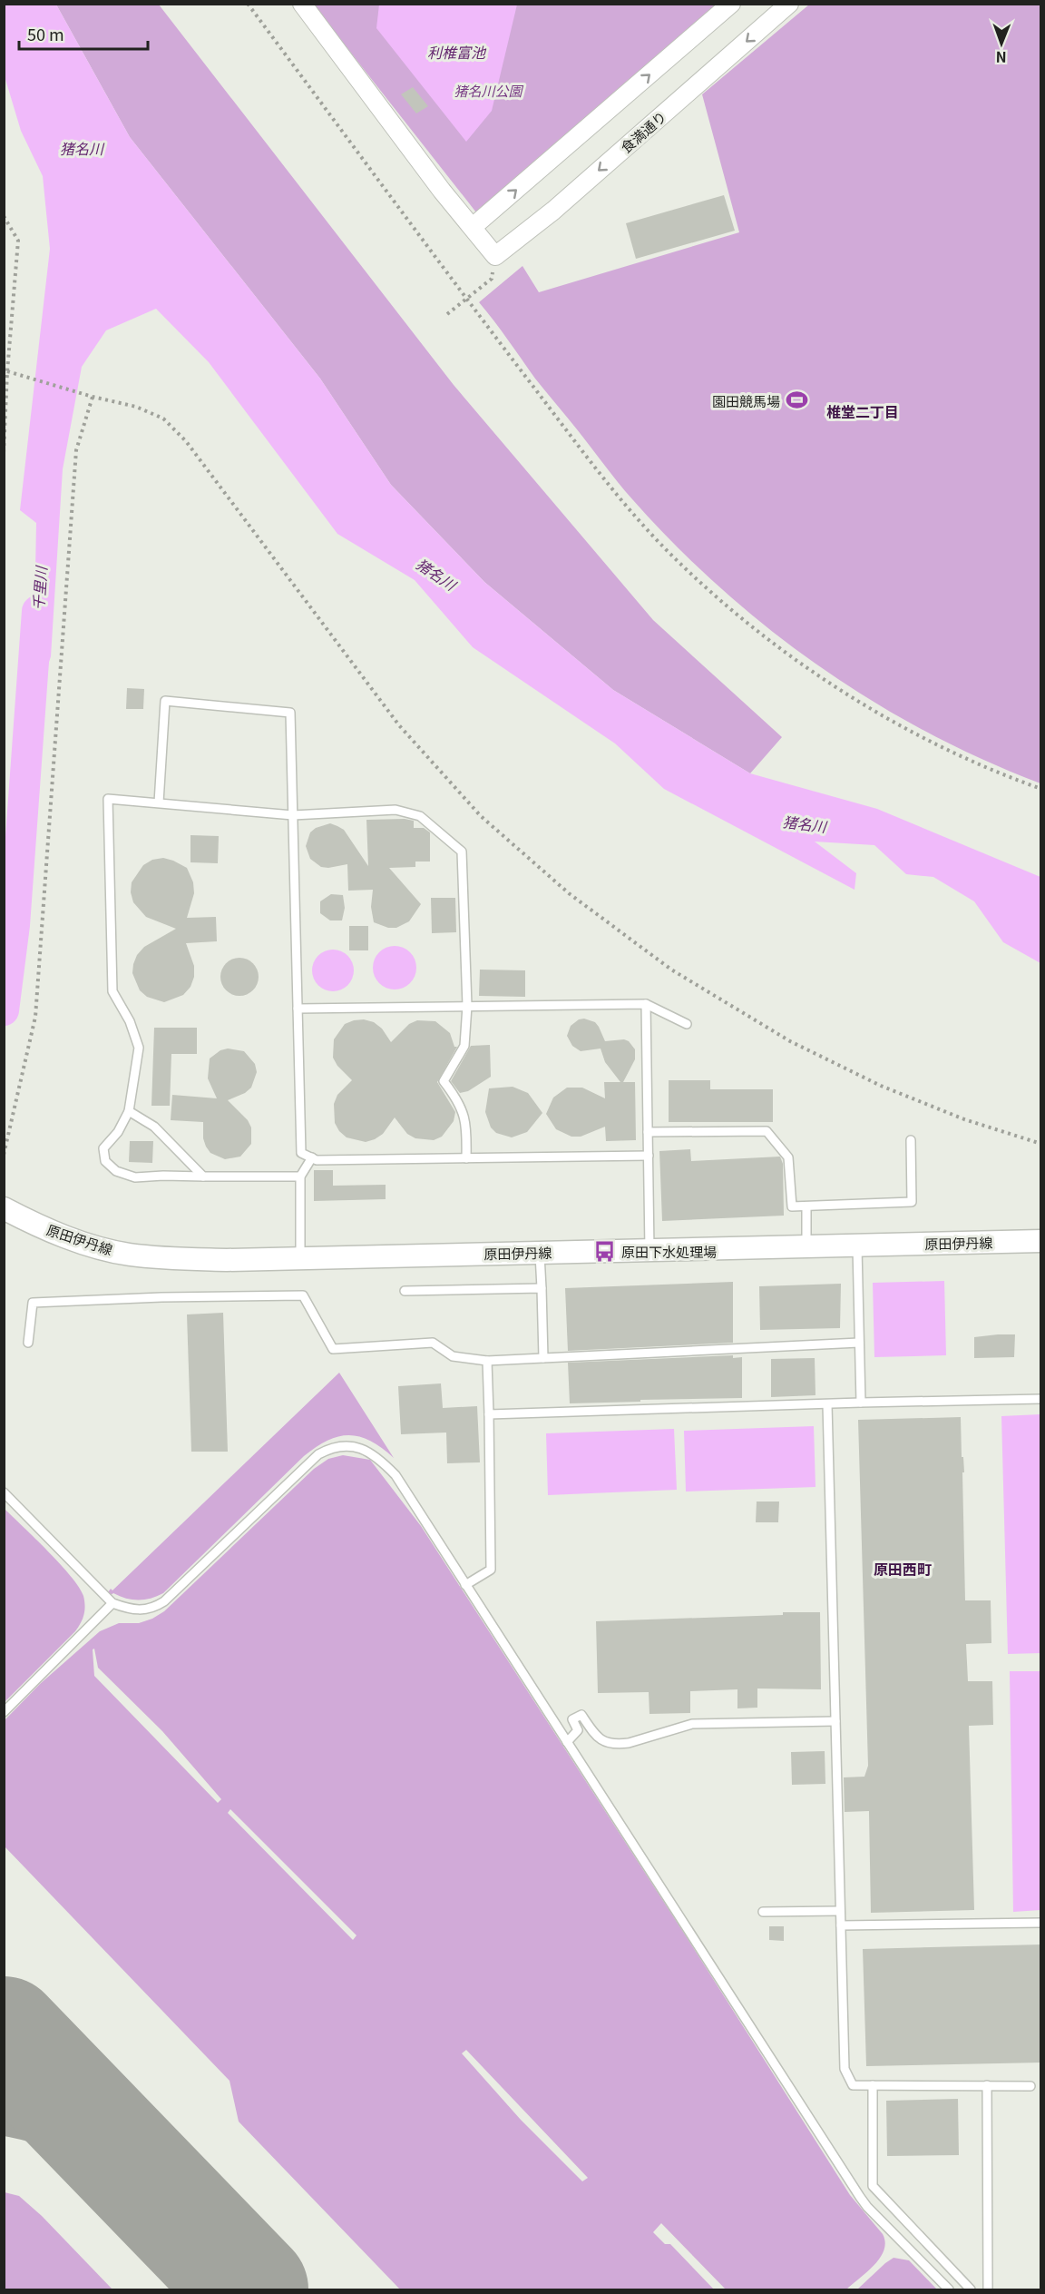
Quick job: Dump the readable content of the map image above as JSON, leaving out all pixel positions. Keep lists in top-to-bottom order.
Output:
{
  "streets": {
    "street": ["食満通り", "原田伊丹線"]
  },
  "districts": ["椎堂二丁目", "原田西町"],
  "water": ["利椎富池", "猪名川", "千里川"],
  "parks": ["猪名川公園"],
  "places": {
    "sports": ["園田競馬場"],
    "bus stop": ["原田下水処理場"]
  },
  "scale_bar": "50 m",
  "north": "bottom"
}
